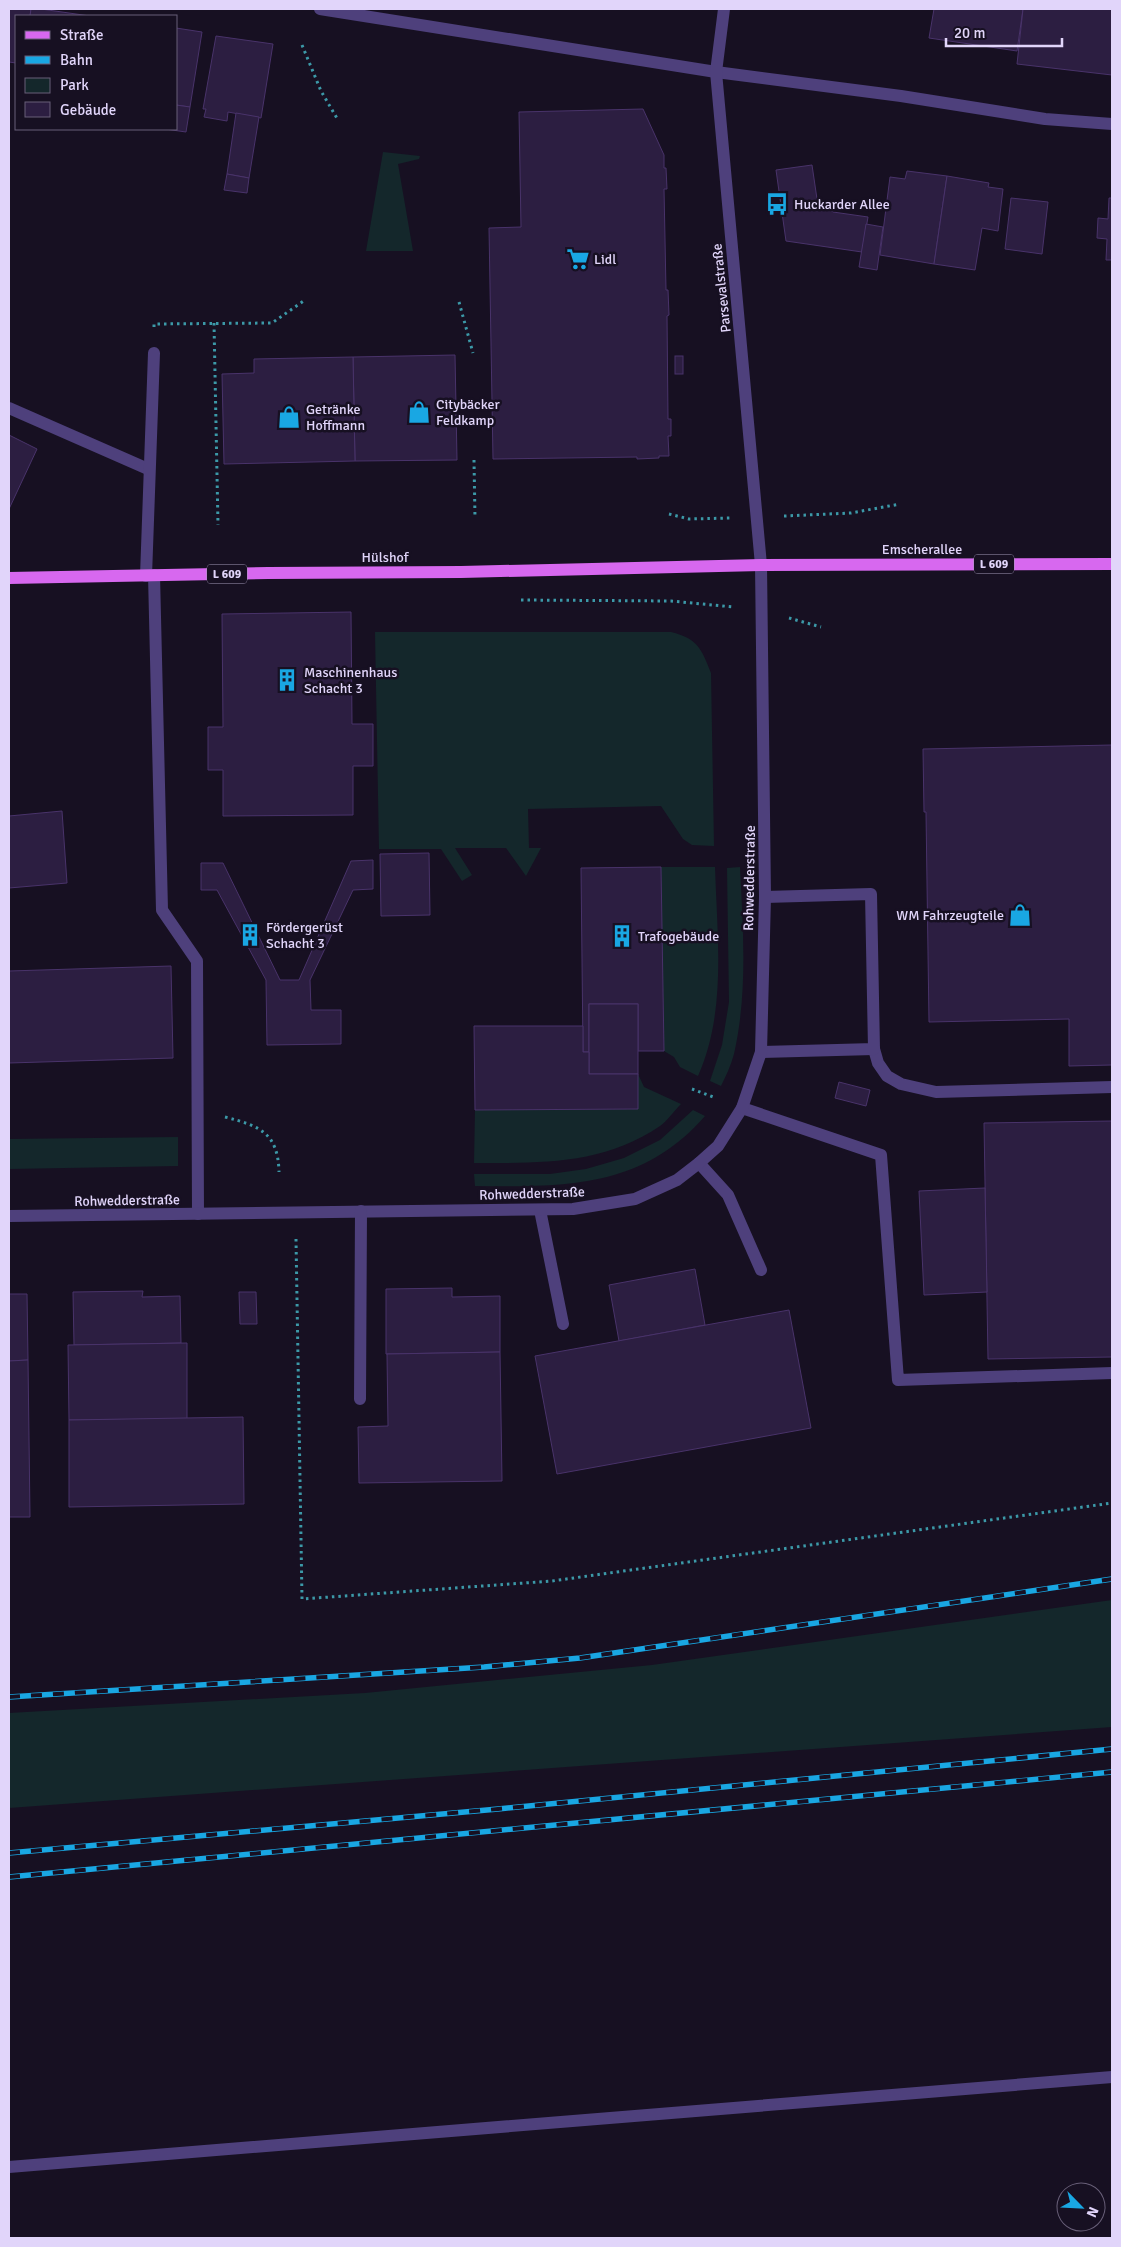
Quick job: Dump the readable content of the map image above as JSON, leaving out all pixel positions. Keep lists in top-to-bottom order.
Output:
{
  "streets": {
    "main road": ["Emscherallee", "Hülshof", "L 609"],
    "street": ["Parsevalstraße", "Rohwedderstraße"]
  },
  "crossings": [
    ["Parsevalstraße", "Emscherallee"],
    ["Parsevalstraße", "Hülshof"],
    ["Parsevalstraße", "Rohwedderstraße"],
    ["Emscherallee", "Hülshof"],
    ["Emscherallee", "Rohwedderstraße"],
    ["Hülshof", "Rohwedderstraße"]
  ],
  "places": {
    "bus stop": ["Huckarder Allee"],
    "supermarket": ["Lidl"],
    "shop": ["Citybäcker Feldkamp", "Getränke Hoffmann", "WM Fahrzeugteile"],
    "building": ["Maschinenhaus Schacht 3", "Fördergerüst Schacht 3", "Trafogebäude"]
  },
  "legend": [
    "Straße",
    "Bahn",
    "Park",
    "Gebäude"
  ],
  "scale_bar": "20 m",
  "north": "bottom right"
}
